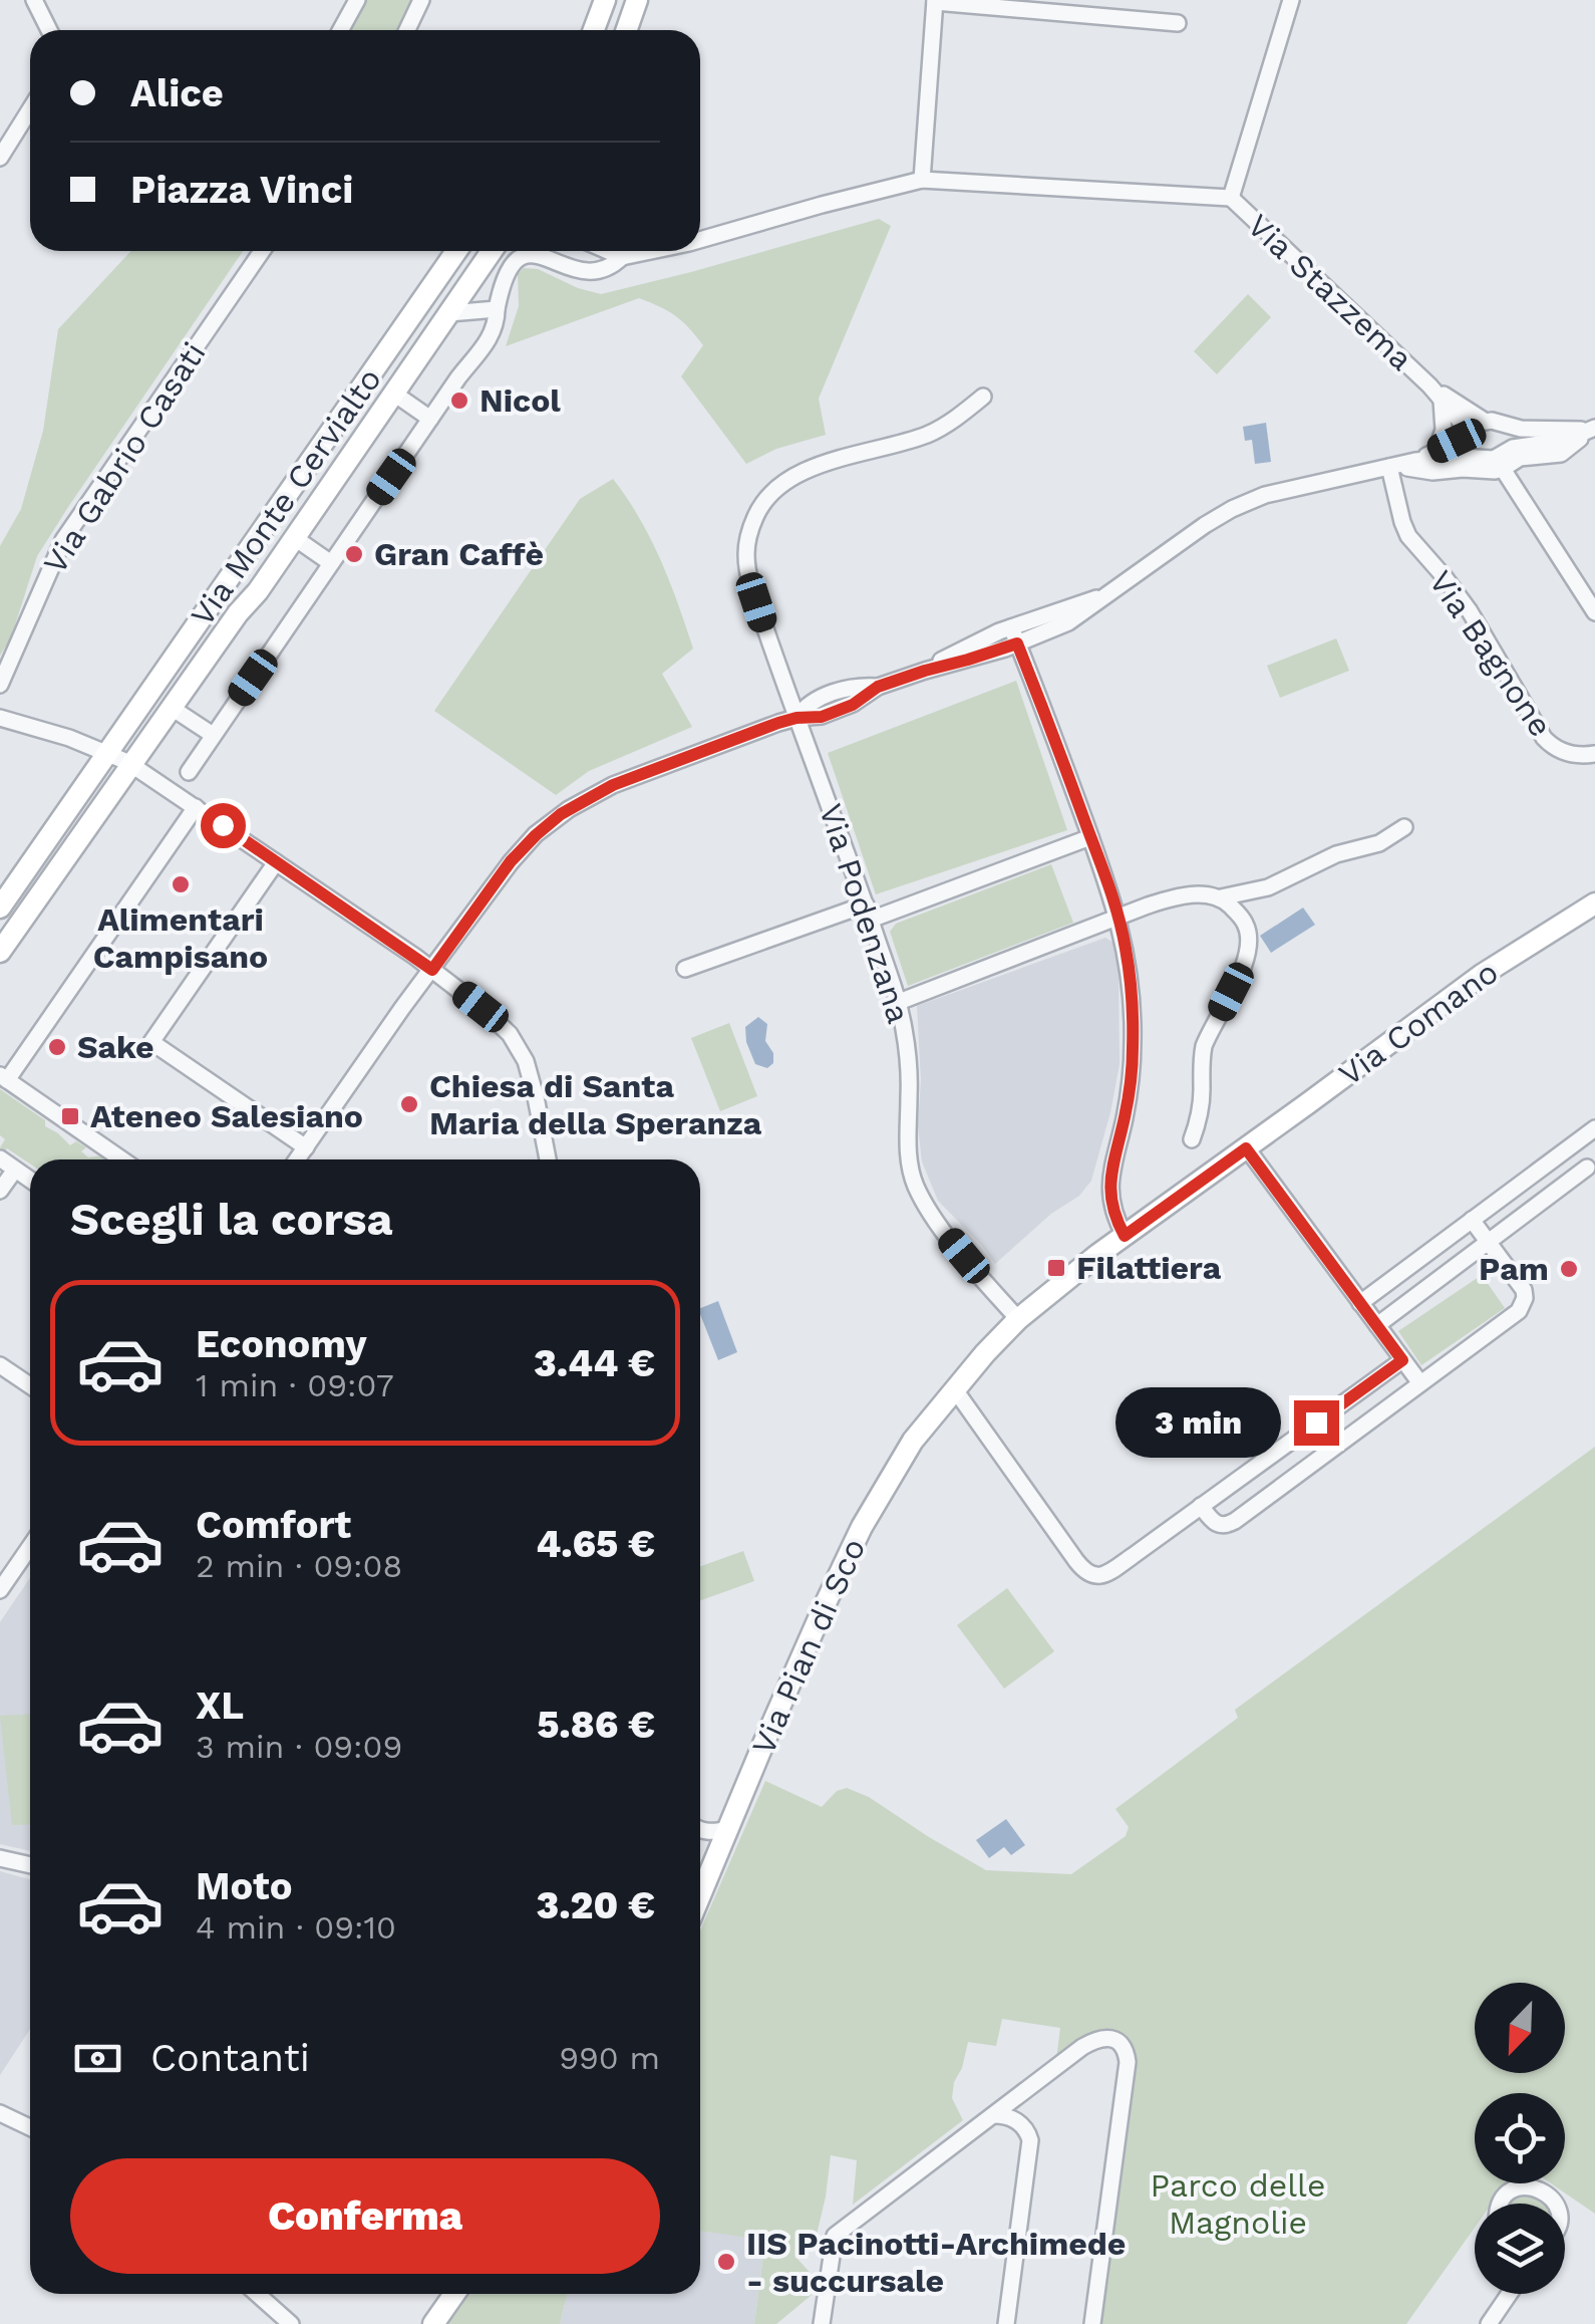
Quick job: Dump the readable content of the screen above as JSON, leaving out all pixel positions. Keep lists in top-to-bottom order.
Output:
{
  "streets": {
    "street": [
      "Via Stazzema",
      "Via Gabrio Casati",
      "Via Monte Cervialto",
      "Via Bagnone",
      "Via Podenzana",
      "Via Comano",
      "Via Pian di Sco"
    ]
  },
  "crossings": [
    ["Via Podenzana", "Via Pian di Sco"],
    ["Via Comano", "Via Pian di Sco"]
  ],
  "parks": ["Parco delle Magnolie"],
  "places": {
    "other": [
      "Nicol",
      "Gran Caffè",
      "Alimentari Campisano",
      "Sake",
      "Chiesa di Santa Maria della Speranza",
      "Pam",
      "IIS Pacinotti-Archimede - succursale"
    ],
    "transit": ["Ateneo Salesiano", "Filattiera"]
  },
  "north": "bottom left",
  "page": {
    "banner": ["Alice", "Piazza Vinci"],
    "heading": "Scegli la corsa",
    "list": [
      {
        "name": "Economy",
        "note": "1 min · 09:07",
        "value": "3.44 €"
      },
      {
        "name": "Comfort",
        "note": "2 min · 09:08",
        "value": "4.65 €"
      },
      {
        "name": "XL",
        "note": "3 min · 09:09",
        "value": "5.86 €"
      },
      {
        "name": "Moto",
        "note": "4 min · 09:10",
        "value": "3.20 €"
      }
    ],
    "bubble": "3 min",
    "pay": ["Contanti", "990 m"],
    "buttons": "Conferma"
  }
}
